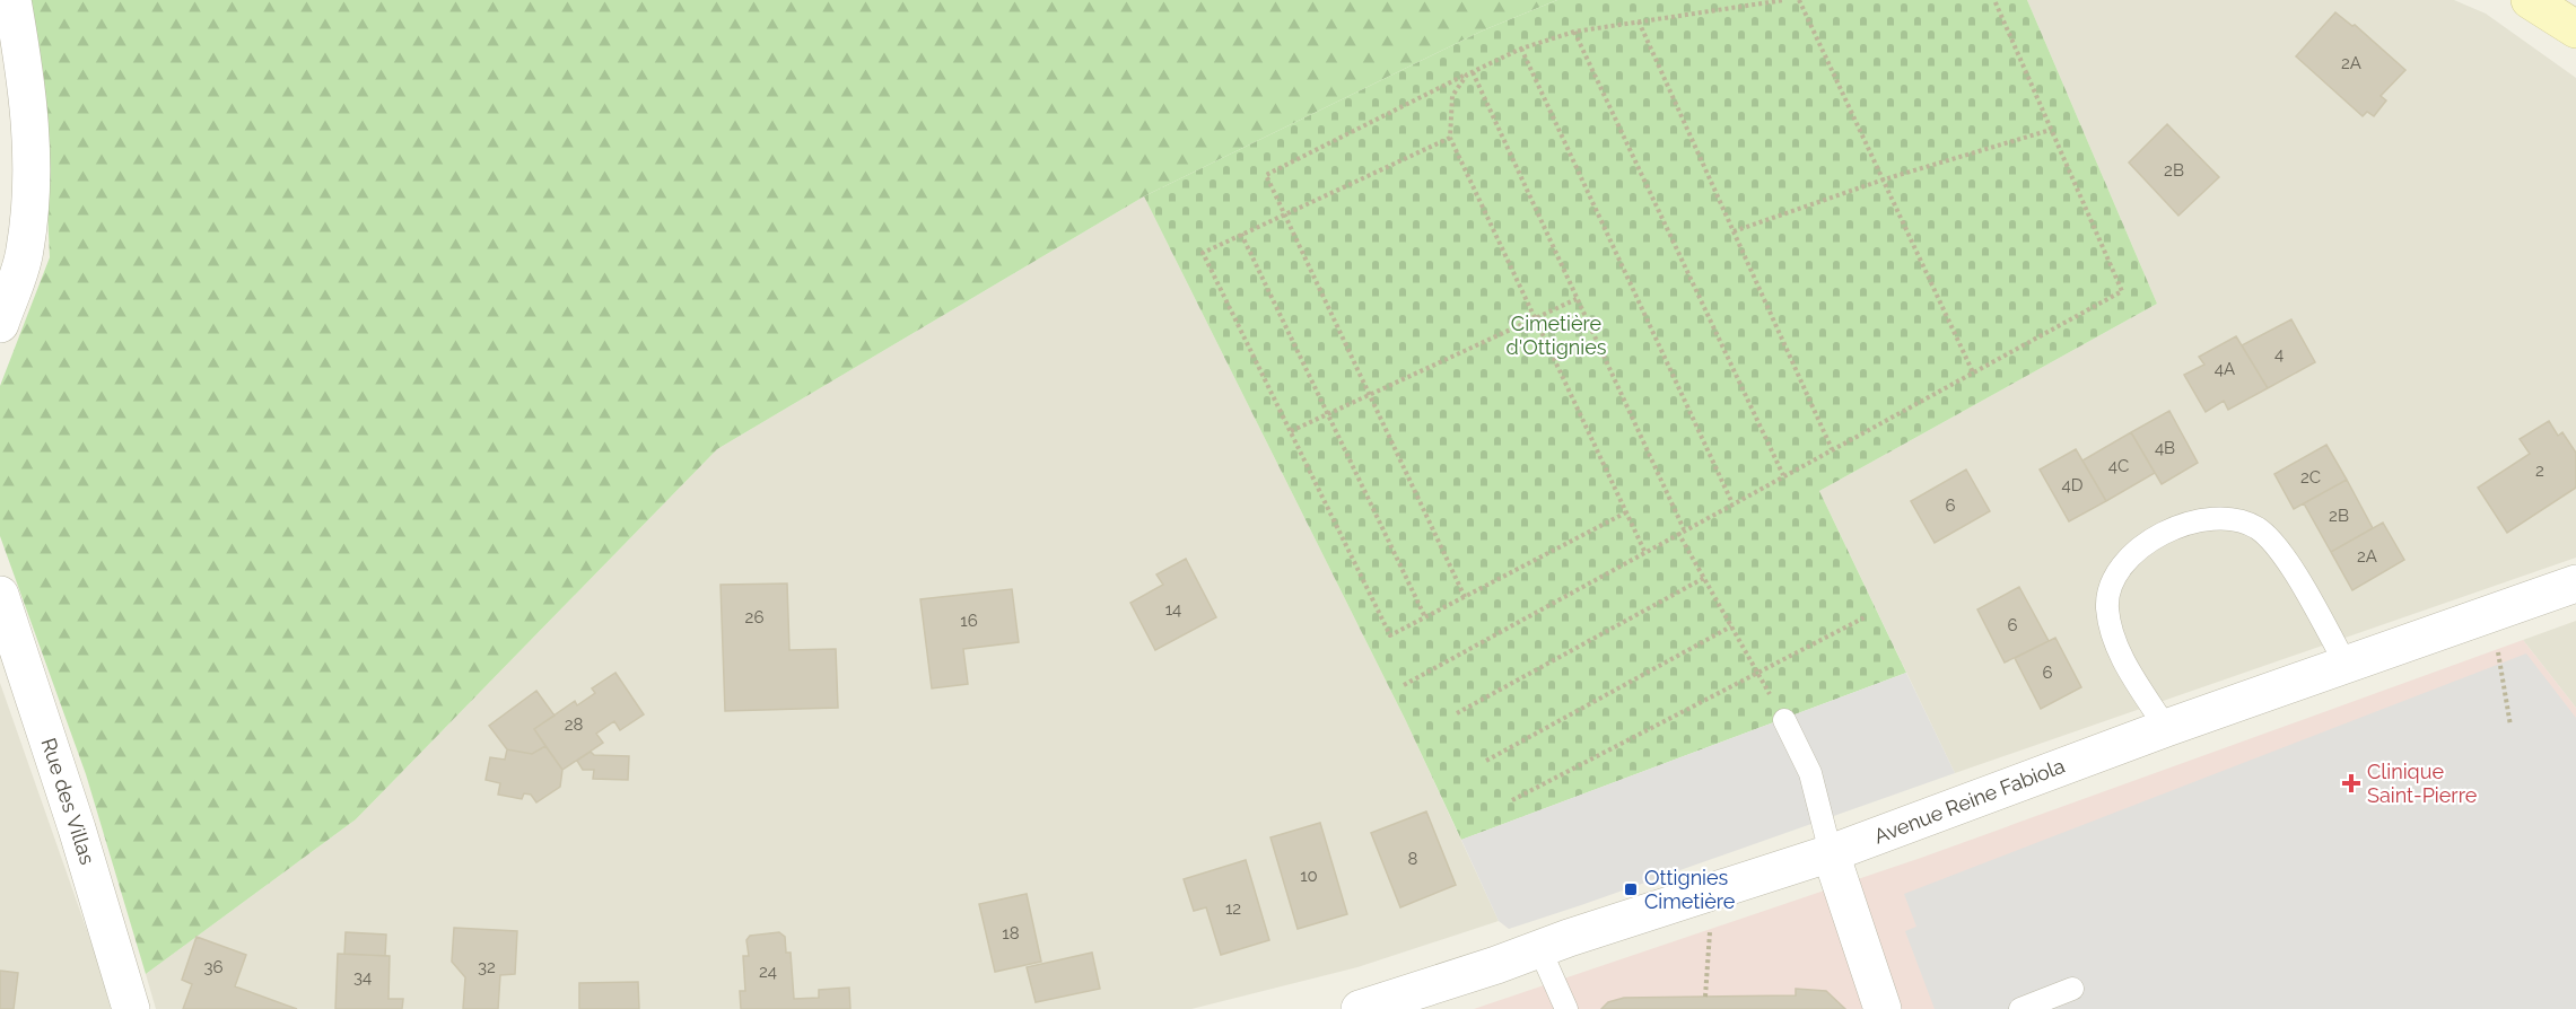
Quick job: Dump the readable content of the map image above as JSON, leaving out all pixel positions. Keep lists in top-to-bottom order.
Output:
{
  "streets": {
    "street": ["Rue des Villas", "Avenue Reine Fabiola"]
  },
  "parks": ["Cimetière d'Ottignies"],
  "places": {
    "health": ["Clinique Saint-Pierre"],
    "transit": ["Ottignies Cimetière"]
  },
  "house_numbers": [
    "2A",
    "2B",
    "4",
    "4A",
    "4B",
    "4C",
    "2",
    "2C",
    "4D",
    "6",
    "2B",
    "2A",
    "14",
    "26",
    "16",
    "6",
    "6",
    "28",
    "8",
    "10",
    "12",
    "18",
    "36",
    "32",
    "24",
    "34"
  ]
}
